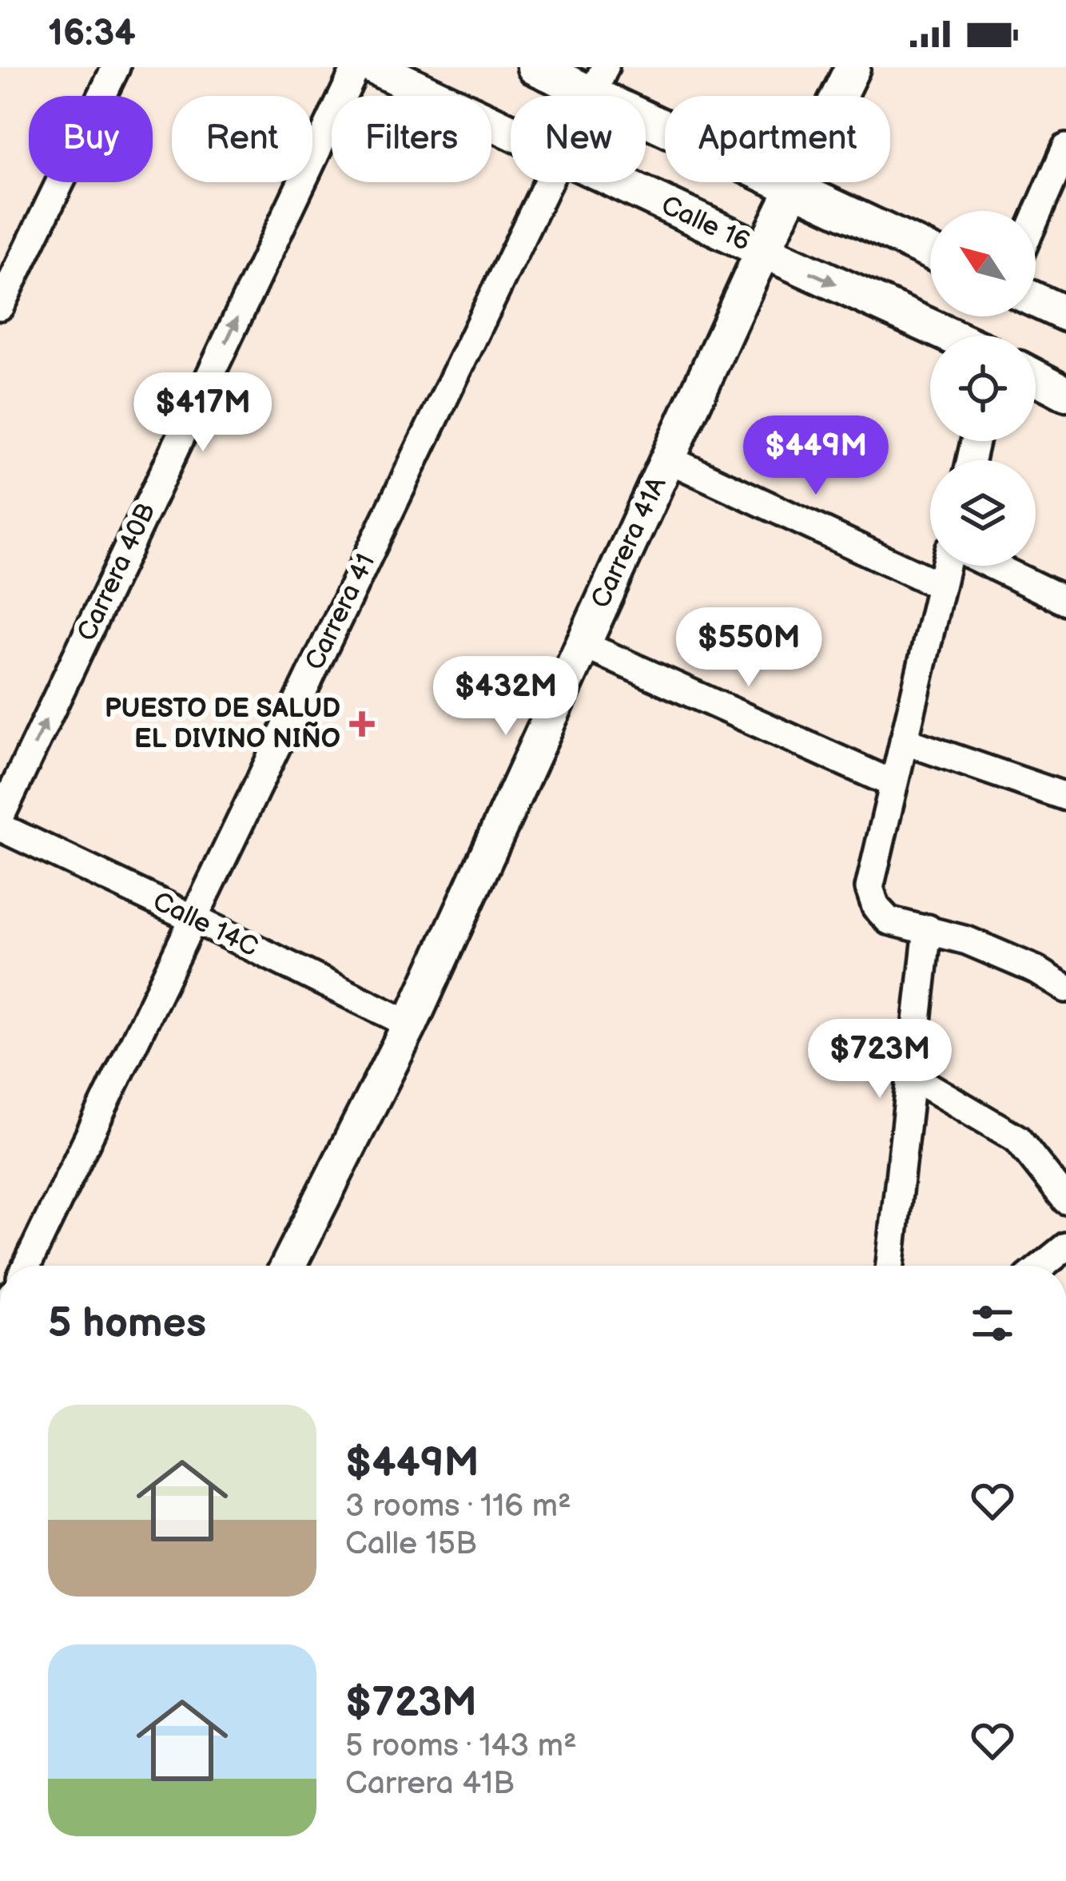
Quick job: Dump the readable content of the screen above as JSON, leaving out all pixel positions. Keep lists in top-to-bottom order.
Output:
{
  "streets": {
    "street": [
      "Calle 16",
      "Carrera 41A",
      "Carrera 40B",
      "Carrera 41",
      "Calle 14C"
    ]
  },
  "crossings": [
    ["Calle 16", "Carrera 41A"],
    ["Carrera 41A", "Calle 14C"],
    ["Carrera 41", "Calle 14C"]
  ],
  "places": {
    "health": ["PUESTO DE SALUD EL DIVINO NIÑO"]
  },
  "north": "top left",
  "page": {
    "status": "16:34",
    "chip": [
      "Buy",
      "Rent",
      "Filters",
      "New",
      "Apartment"
    ],
    "price": [
      "$417M",
      "$449M",
      "$550M",
      "$432M",
      "$723M"
    ],
    "heading": "5 homes",
    "list": [
      {
        "name": "$449M",
        "note": "3 rooms · 116 m² · Calle 15B"
      },
      {
        "name": "$723M",
        "note": "5 rooms · 143 m² · Carrera 41B"
      }
    ]
  }
}
